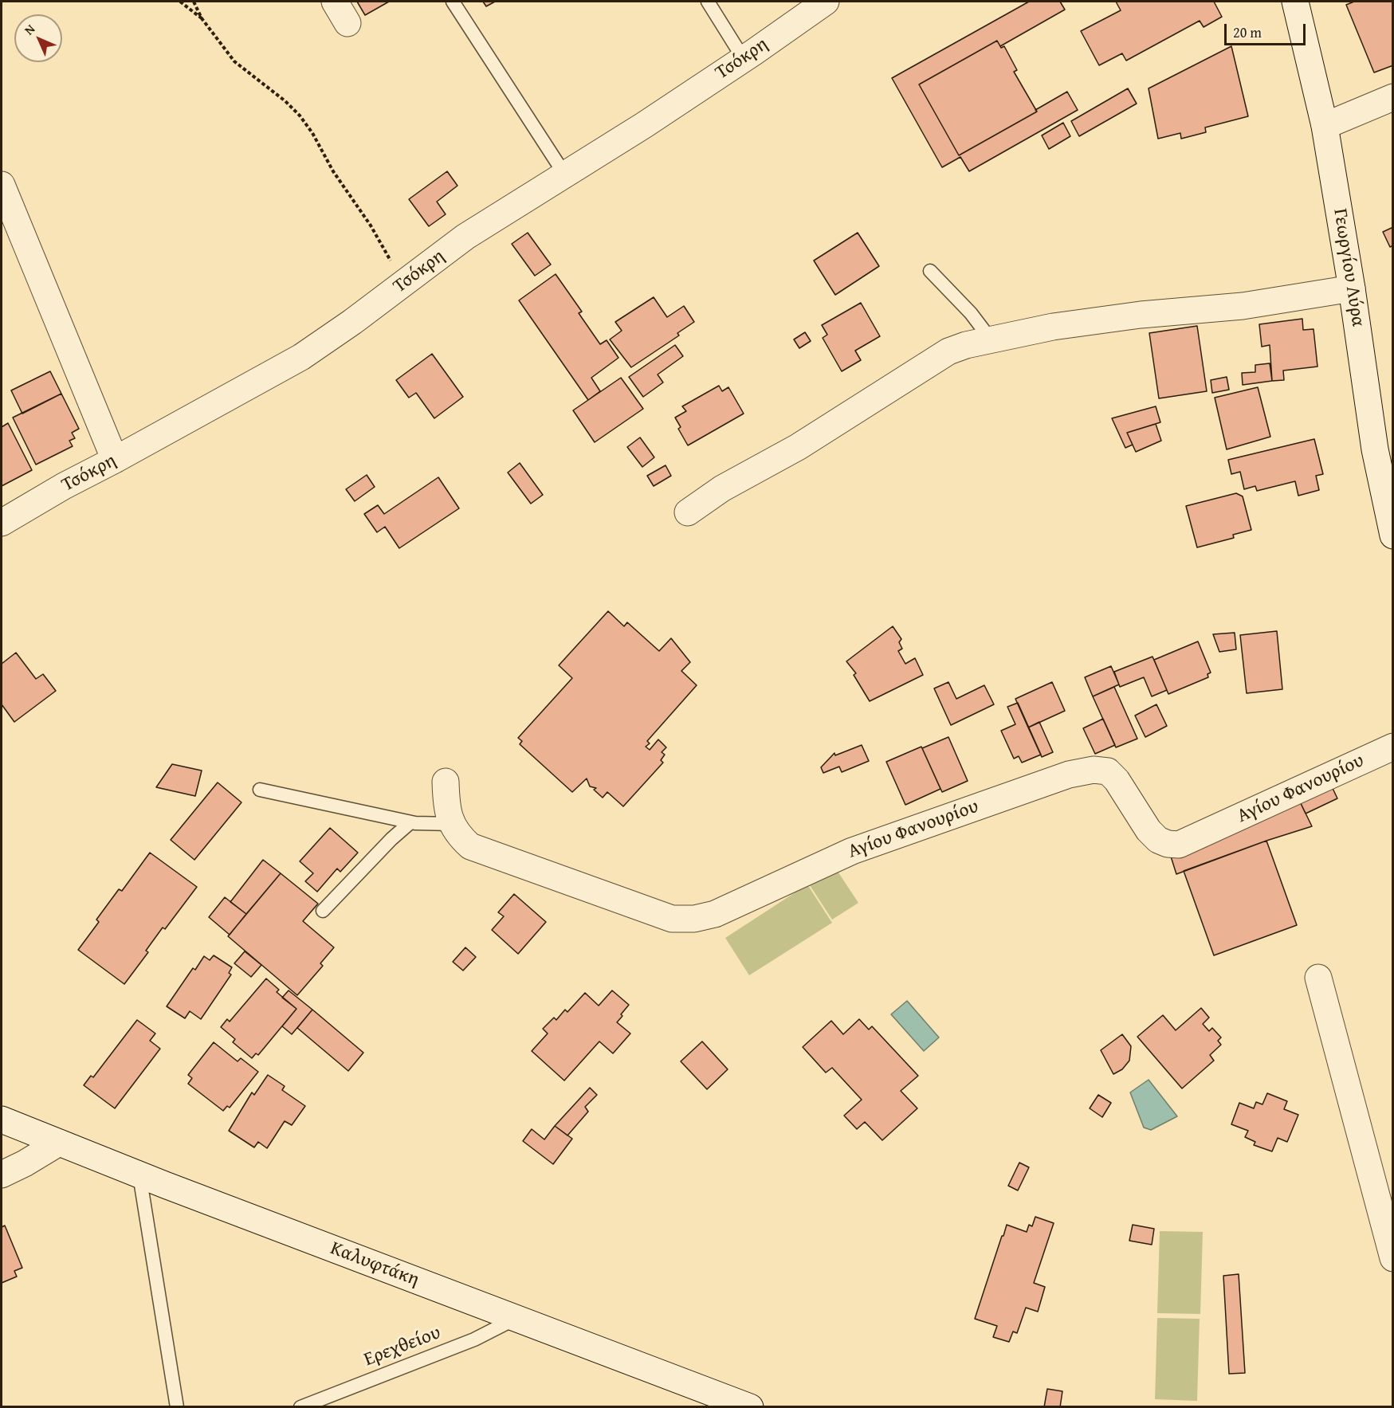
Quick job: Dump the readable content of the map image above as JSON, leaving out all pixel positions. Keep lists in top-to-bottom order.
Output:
{
  "streets": {
    "street": [
      "Τσόκρη",
      "Γεωργίου Λύρα",
      "Αγίου Φανουρίου",
      "Καλυφτάκη"
    ],
    "lane": ["Ερεχθείου"]
  },
  "crossings": [
    ["Καλυφτάκη", "Ερεχθείου"]
  ],
  "scale_bar": "20 m",
  "north": "top left"
}
